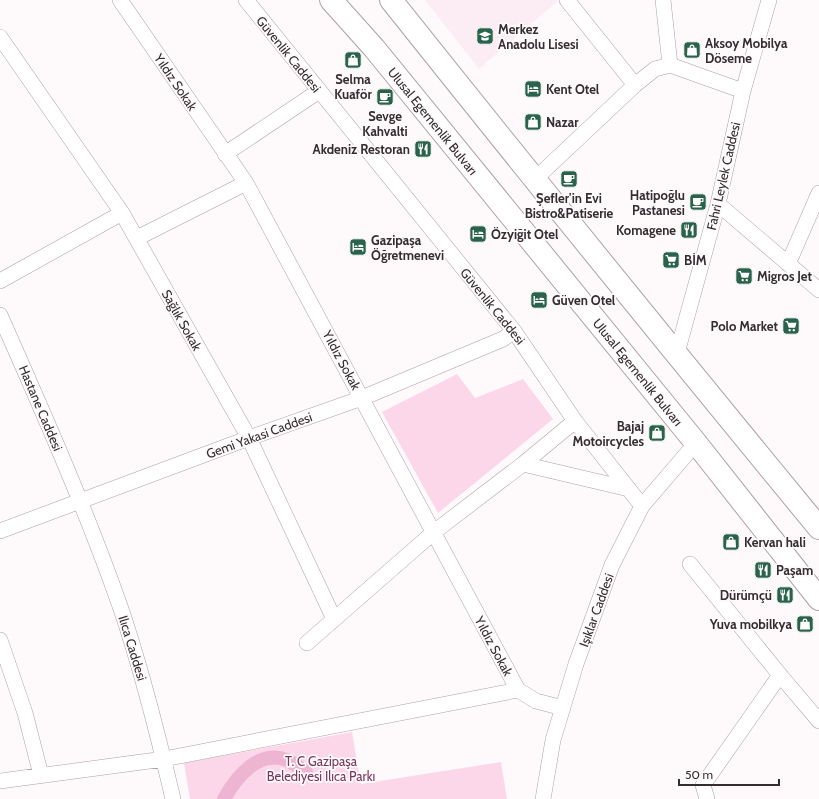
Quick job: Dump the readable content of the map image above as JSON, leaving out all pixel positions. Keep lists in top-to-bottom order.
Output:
{
  "streets": {
    "highway": ["Ulusal Egemenlik Bulvarı"],
    "street": [
      "Güvenlik Caddesi",
      "Yıldız Sokak",
      "Fahri Leylek Caddesi",
      "Sağlık Sokak",
      "Hastane Caddesi",
      "Gemi Yakasi Caddesi",
      "Işıklar Caddesi",
      "Ilıca Caddesi"
    ]
  },
  "crossings": [
    ["Güvenlik Caddesi", "Gemi Yakasi Caddesi"],
    ["Güvenlik Caddesi", "Işıklar Caddesi"],
    ["Yıldız Sokak", "Gemi Yakasi Caddesi"],
    ["Yıldız Sokak", "Işıklar Caddesi"],
    ["Ulusal Egemenlik Bulvarı", "Işıklar Caddesi"],
    ["Sağlık Sokak", "Gemi Yakasi Caddesi"],
    ["Hastane Caddesi", "Gemi Yakasi Caddesi"],
    ["Hastane Caddesi", "Ilıca Caddesi"],
    ["Gemi Yakasi Caddesi", "Ilıca Caddesi"]
  ],
  "parks": ["T. C Gazipaşa Belediyesi Ilıca Parkı"],
  "places": {
    "school or university": ["Merkez Anadolu Lisesi"],
    "shop": [
      "Aksoy Mobilya Döseme",
      "Selma Kuaför",
      "Nazar",
      "Bajaj Motoircycles",
      "Kervan hali",
      "Yuva mobilkya"
    ],
    "hotel": [
      "Kent Otel",
      "Özyiğit Otel",
      "Gazipaşa Öğretmenevi",
      "Güven Otel"
    ],
    "cafe": ["Sevge Kahvalti", "Şefler'in Evi Bistro&Patiserie", "Hatipoğlu Pastanesi"],
    "restaurant": [
      "Akdeniz Restoran",
      "Komagene",
      "Paşam",
      "Dürümçü"
    ],
    "supermarket": ["BİM", "Migros Jet", "Polo Market"]
  },
  "scale_bar": "50 m"
}
